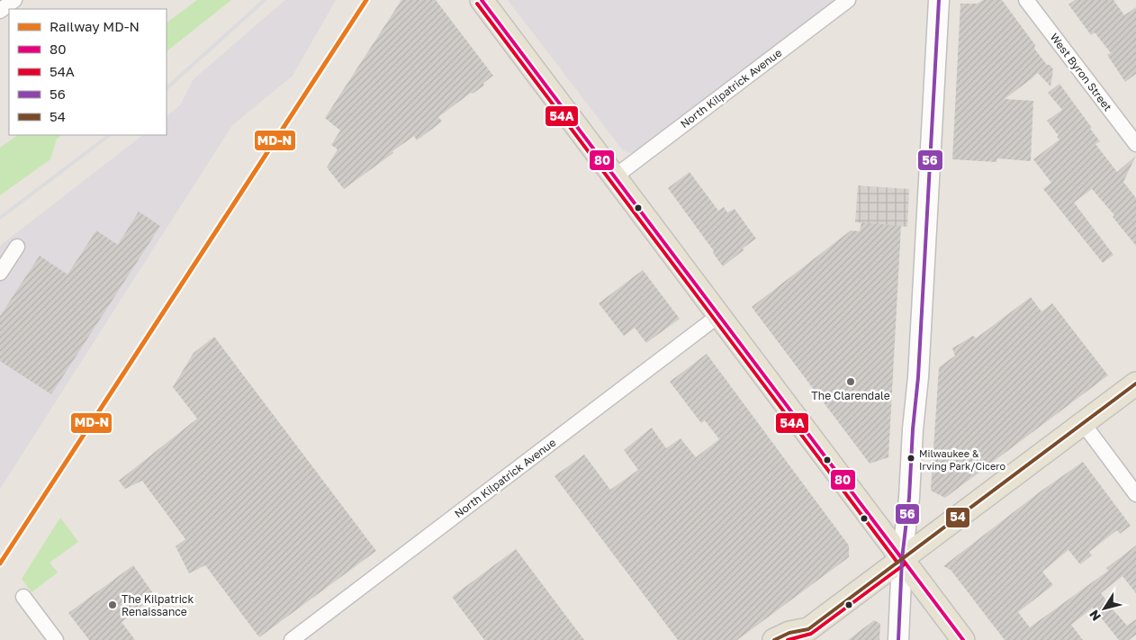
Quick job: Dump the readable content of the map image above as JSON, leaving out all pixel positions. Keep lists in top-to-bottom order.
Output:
{
  "streets": {
    "street": ["West Byron Street", "North Kilpatrick Avenue"]
  },
  "places": ["The Clarendale", "Milwaukee & Irving Park/Cicero", "The Kilpatrick Renaissance"],
  "lines": [
    "rail line MD-N",
    "transit line 80",
    "transit line 56",
    "transit line 54A",
    "transit line 54"
  ],
  "legend": [
    "Railway MD-N",
    "80",
    "54A",
    "56",
    "54"
  ],
  "north": "bottom left"
}
